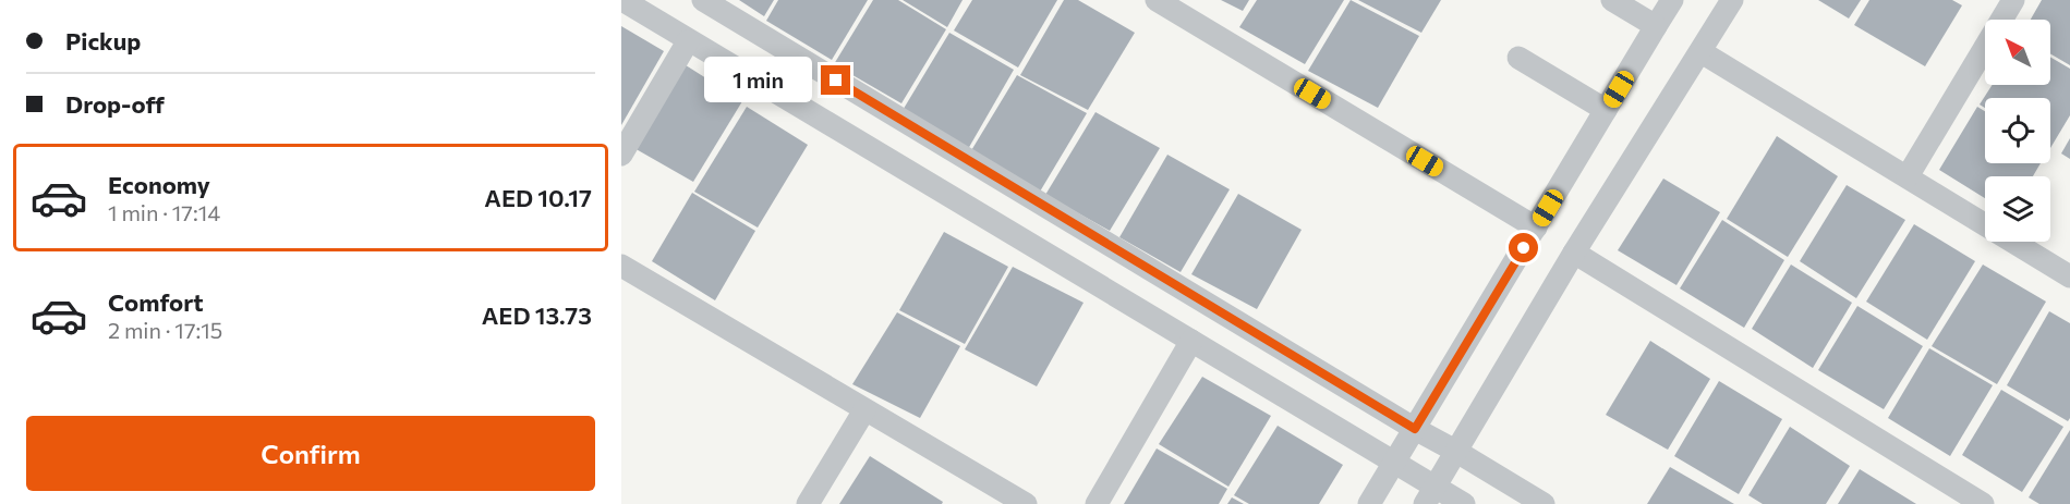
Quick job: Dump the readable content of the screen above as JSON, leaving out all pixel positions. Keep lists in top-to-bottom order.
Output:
{
  "north": "top left",
  "page": {
    "banner": ["Pickup", "Drop-off"],
    "bubble": "1 min",
    "list": [
      {
        "name": "Economy",
        "note": "1 min · 17:14",
        "value": "AED 10.17"
      },
      {
        "name": "Comfort",
        "note": "2 min · 17:15",
        "value": "AED 13.73"
      }
    ],
    "buttons": "Confirm"
  }
}
